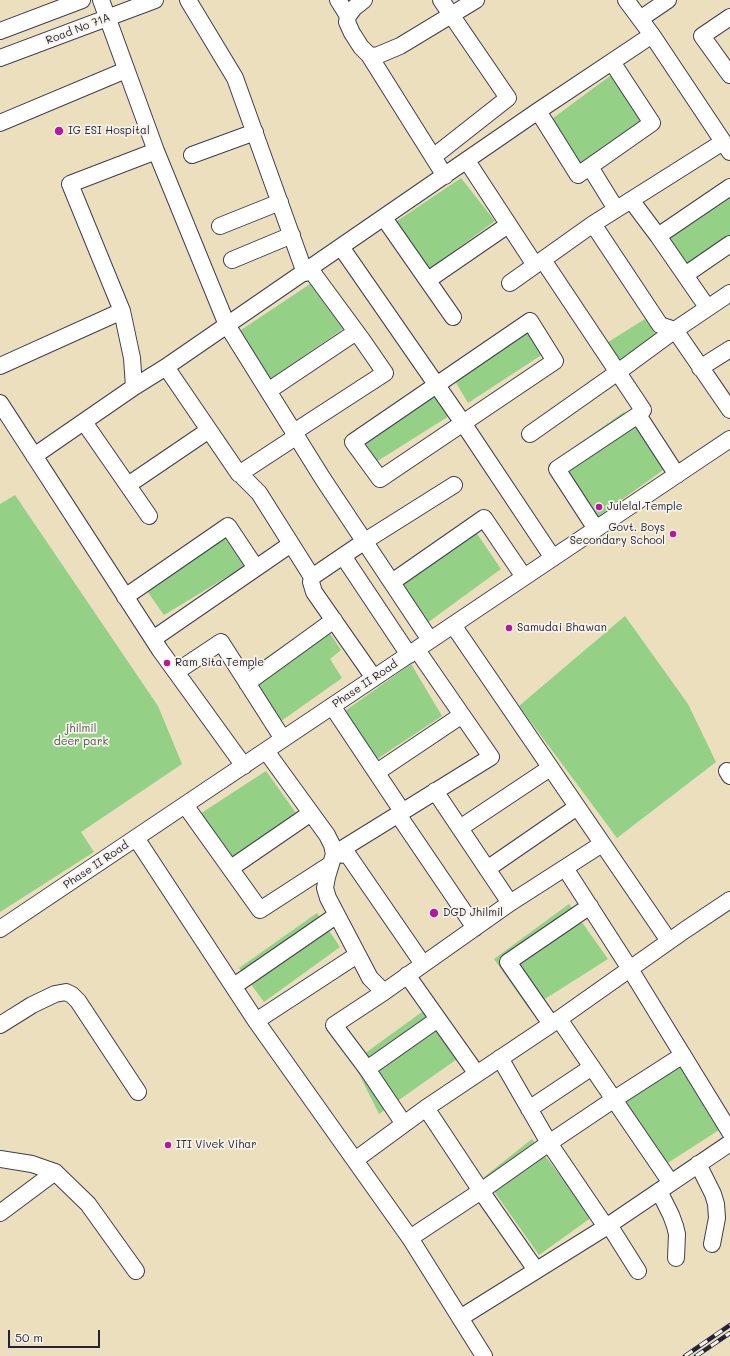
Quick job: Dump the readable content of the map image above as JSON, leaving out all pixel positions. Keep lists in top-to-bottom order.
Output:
{
  "streets": {
    "street": ["Road No 71A", "Phase II Road"]
  },
  "parks": ["jhilmil deer park"],
  "places": [
    "IG ESI Hospital",
    "Julelal Temple",
    "Govt. Boys Secondary School",
    "Samudai Bhawan",
    "Ram Sita Temple",
    "DGD Jhilmil",
    "ITI Vivek Vihar"
  ],
  "scale_bar": "50 m"
}
